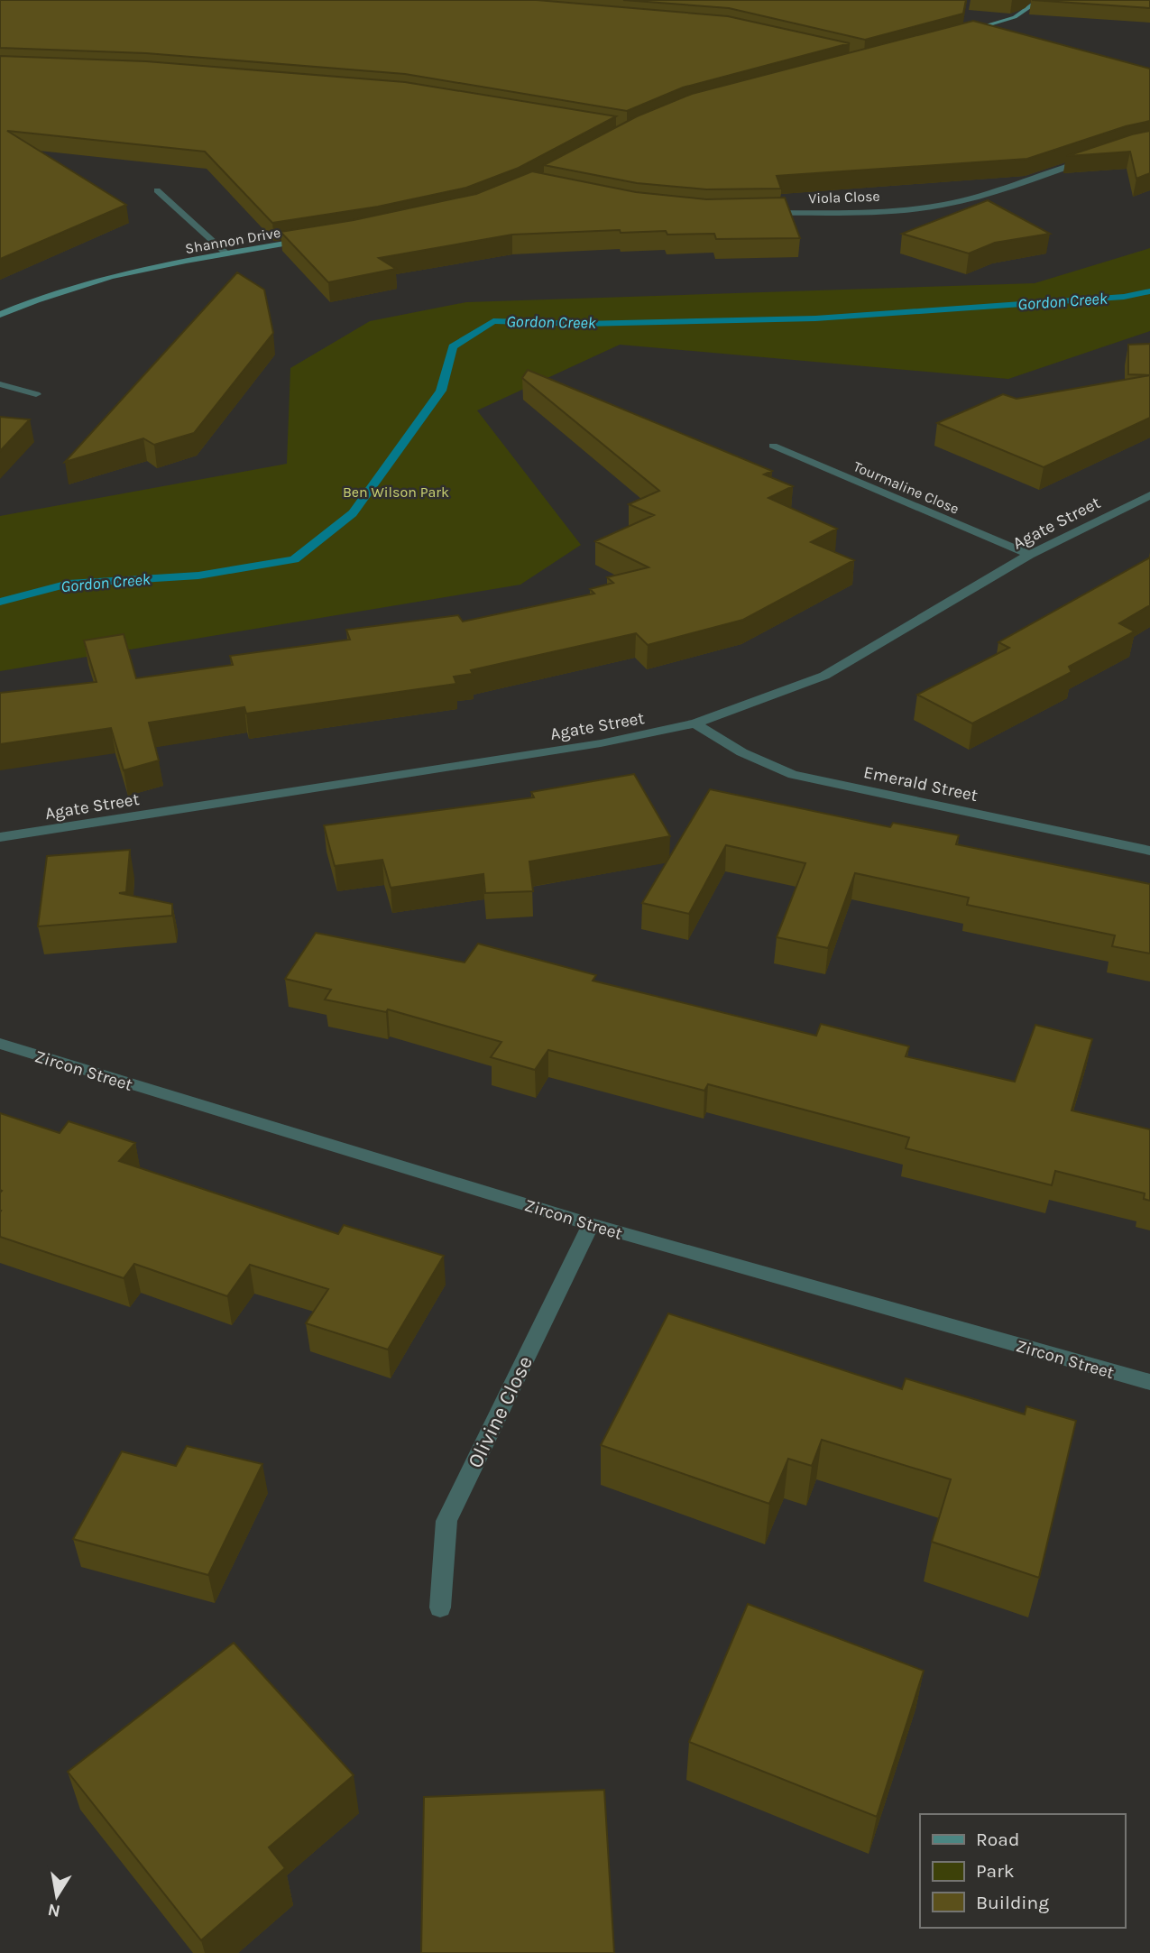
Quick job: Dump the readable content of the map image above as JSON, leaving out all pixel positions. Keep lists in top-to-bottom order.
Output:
{
  "streets": {
    "street": [
      "Viola Close",
      "Shannon Drive",
      "Tourmaline Close",
      "Agate Street",
      "Emerald Street",
      "Zircon Street",
      "Olivine Close"
    ]
  },
  "crossings": [
    ["Tourmaline Close", "Agate Street"],
    ["Agate Street", "Emerald Street"],
    ["Zircon Street", "Olivine Close"]
  ],
  "water": ["Gordon Creek"],
  "parks": ["Ben Wilson Park"],
  "legend": ["Road", "Park", "Building"],
  "north": "bottom"
}
